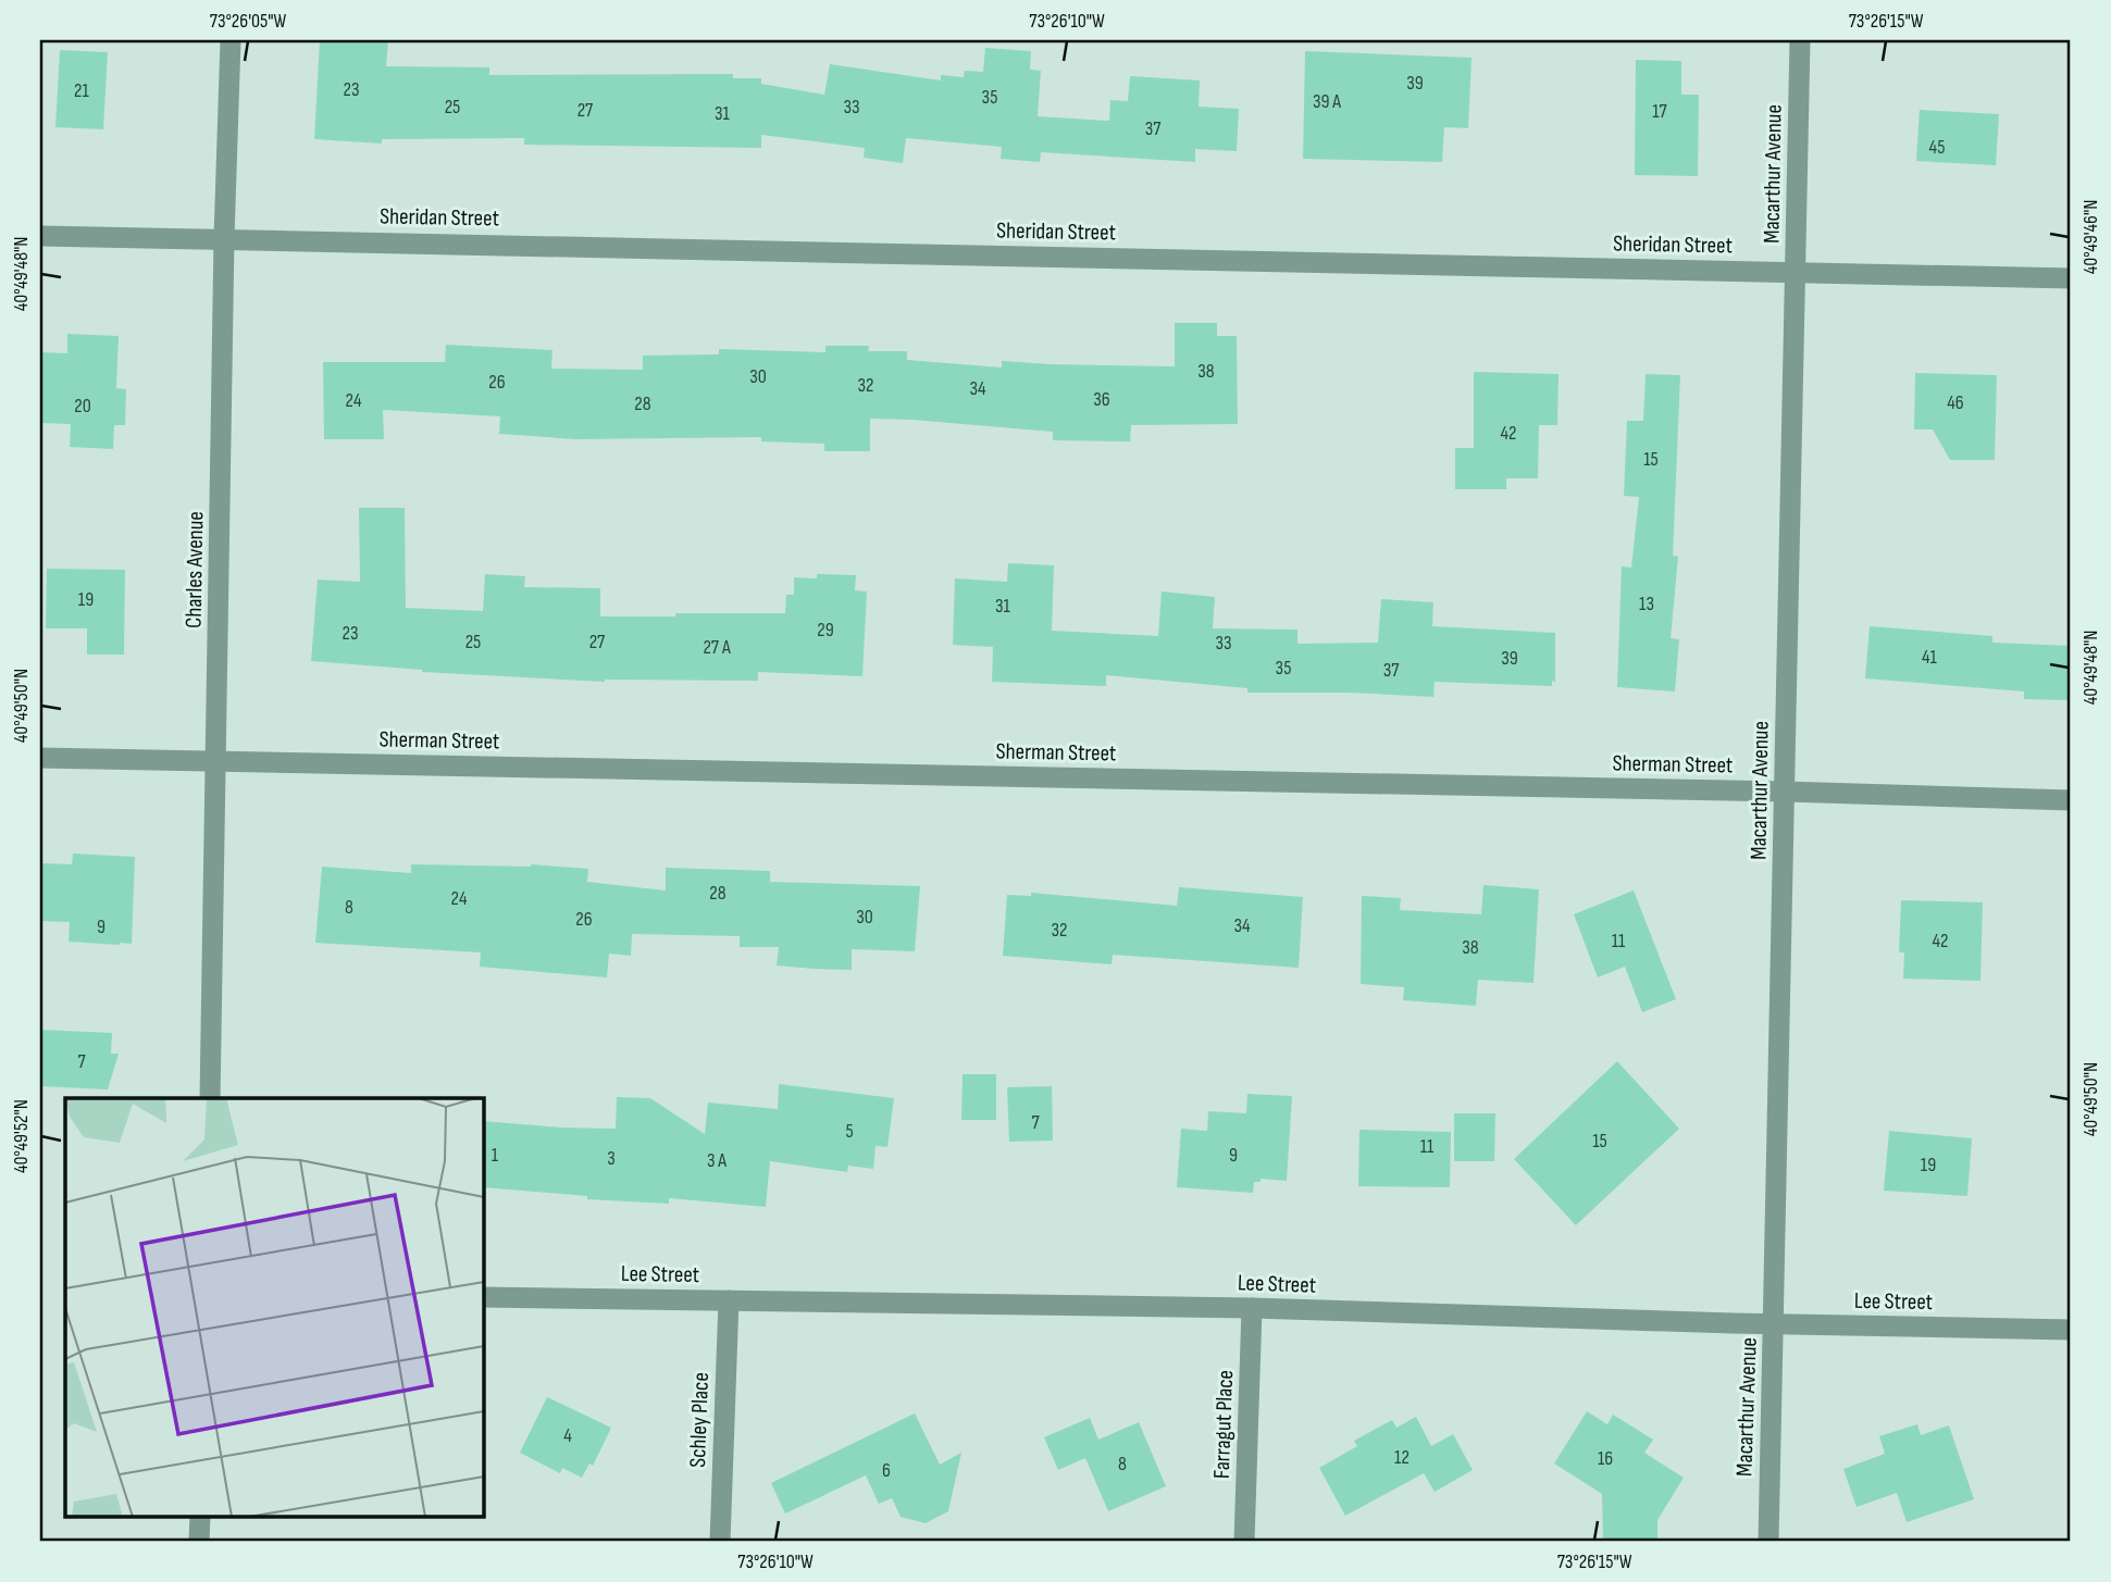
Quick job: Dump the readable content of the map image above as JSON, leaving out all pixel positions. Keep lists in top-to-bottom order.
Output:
{
  "streets": {
    "street": [
      "Macarthur Avenue",
      "Sheridan Street",
      "Charles Avenue",
      "Sherman Street",
      "Lee Street",
      "Schley Place",
      "Farragut Place"
    ]
  },
  "crossings": [
    ["Macarthur Avenue", "Sheridan Street"],
    ["Macarthur Avenue", "Sherman Street"],
    ["Macarthur Avenue", "Lee Street"],
    ["Sheridan Street", "Charles Avenue"],
    ["Charles Avenue", "Sherman Street"],
    ["Lee Street", "Schley Place"],
    ["Lee Street", "Farragut Place"]
  ],
  "house_numbers": [
    "39",
    "23",
    "21",
    "35",
    "39 A",
    "25",
    "33",
    "27",
    "17",
    "31",
    "37",
    "45",
    "38",
    "30",
    "26",
    "32",
    "34",
    "36",
    "24",
    "46",
    "28",
    "20",
    "42",
    "15",
    "19",
    "13",
    "31",
    "29",
    "23",
    "25",
    "27",
    "33",
    "27 A",
    "41",
    "39",
    "35",
    "37",
    "28",
    "24",
    "8",
    "30",
    "26",
    "34",
    "9",
    "32",
    "11",
    "42",
    "38",
    "7",
    "7",
    "5",
    "15",
    "11",
    "1",
    "9",
    "3",
    "3 A",
    "19",
    "4",
    "12",
    "16",
    "8",
    "6"
  ],
  "coordinates": [
    "73°26'05\"W",
    "73°26'10\"W",
    "73°26'15\"W",
    "40°49'46\"N",
    "40°49'48\"N",
    "40°49'50\"N",
    "40°49'52\"N"
  ]
}
